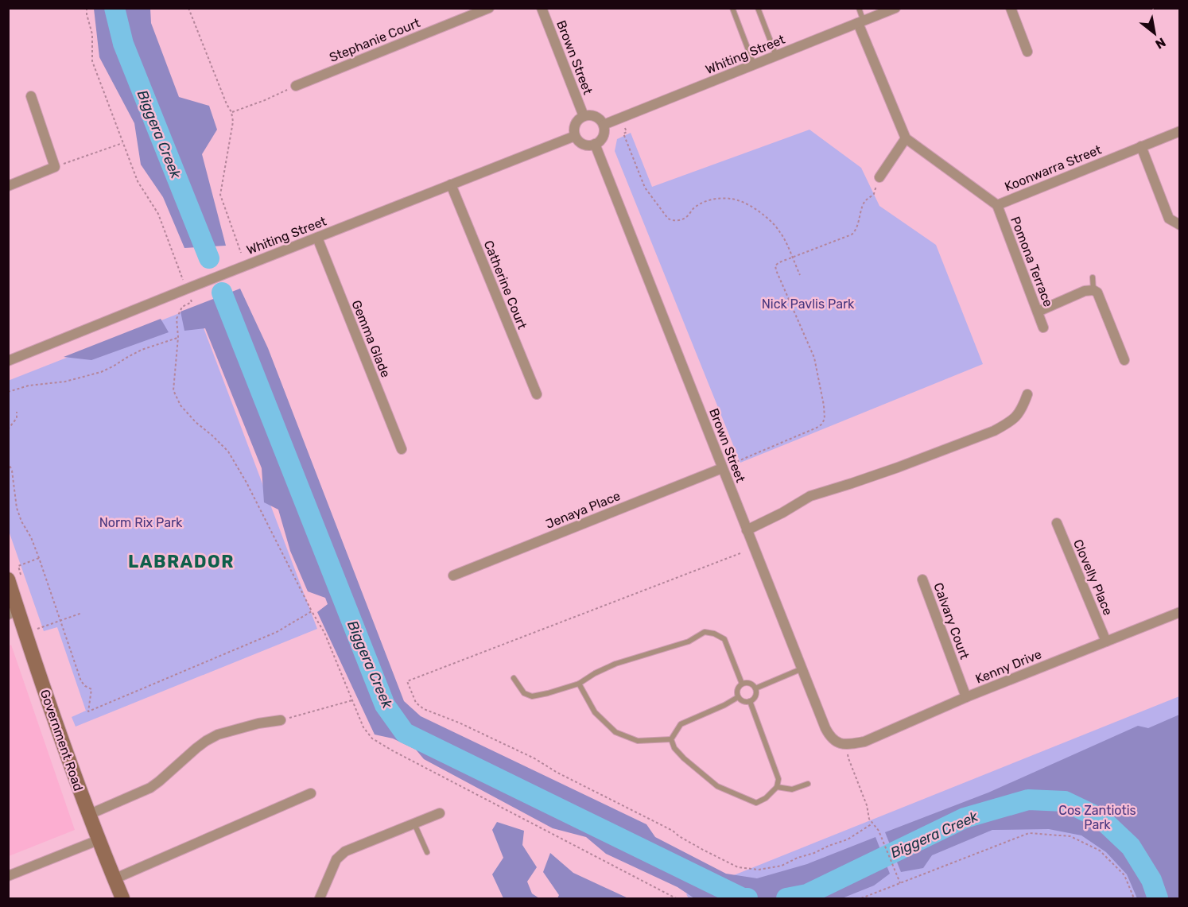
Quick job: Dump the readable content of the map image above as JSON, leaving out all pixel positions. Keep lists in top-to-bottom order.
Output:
{
  "streets": {
    "main road": ["Government Road"],
    "street": [
      "Stephanie Court",
      "Whiting Street",
      "Brown Street",
      "Koonwarra Street",
      "Pomona Terrace",
      "Catherine Court",
      "Gemma Glade",
      "Jenaya Place",
      "Clovelly Place",
      "Calvary Court",
      "Kenny Drive"
    ]
  },
  "crossings": [
    ["Whiting Street", "Brown Street"],
    ["Whiting Street", "Catherine Court"],
    ["Whiting Street", "Gemma Glade"],
    ["Brown Street", "Jenaya Place"],
    ["Brown Street", "Kenny Drive"],
    ["Koonwarra Street", "Pomona Terrace"],
    ["Clovelly Place", "Kenny Drive"],
    ["Calvary Court", "Kenny Drive"]
  ],
  "districts": ["LABRADOR"],
  "water": ["Biggera Creek"],
  "parks": ["Nick Pavlis Park", "Norm Rix Park", "Cos Zantiotis Park"],
  "north": "bottom right"
}
